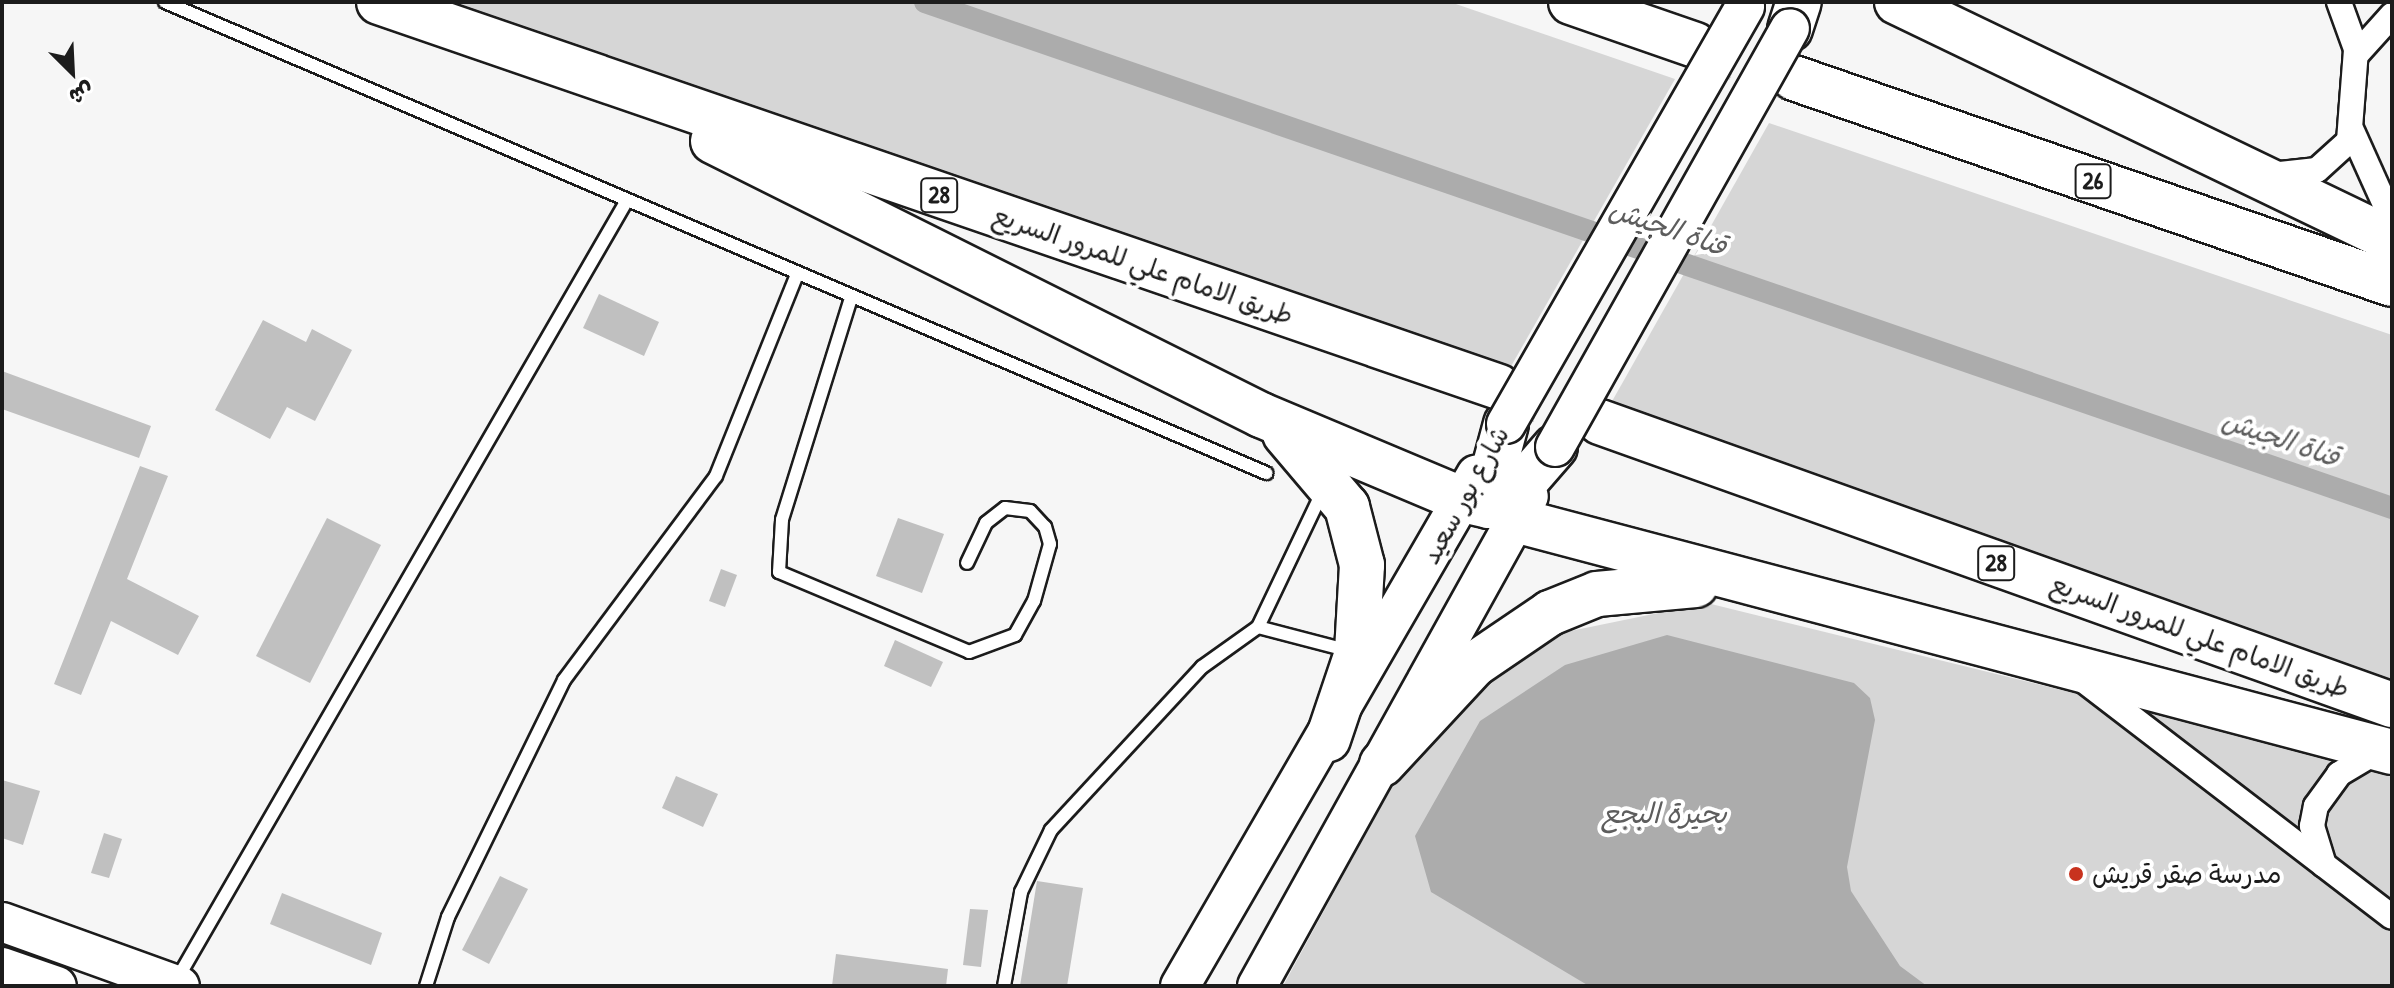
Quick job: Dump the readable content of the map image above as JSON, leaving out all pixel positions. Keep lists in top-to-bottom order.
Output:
{
  "streets": {
    "highway": ["26", "28", "طريق الامام علي للمرور السريع"],
    "main road": ["شارع بور سعيد"]
  },
  "crossings": [
    ["طريق الامام علي للمرور السريع", "شارع بور سعيد"]
  ],
  "water": ["قناة الجيش", "بحيرة البجع"],
  "places": ["مدرسة صقر قريش"],
  "north": "bottom right"
}
